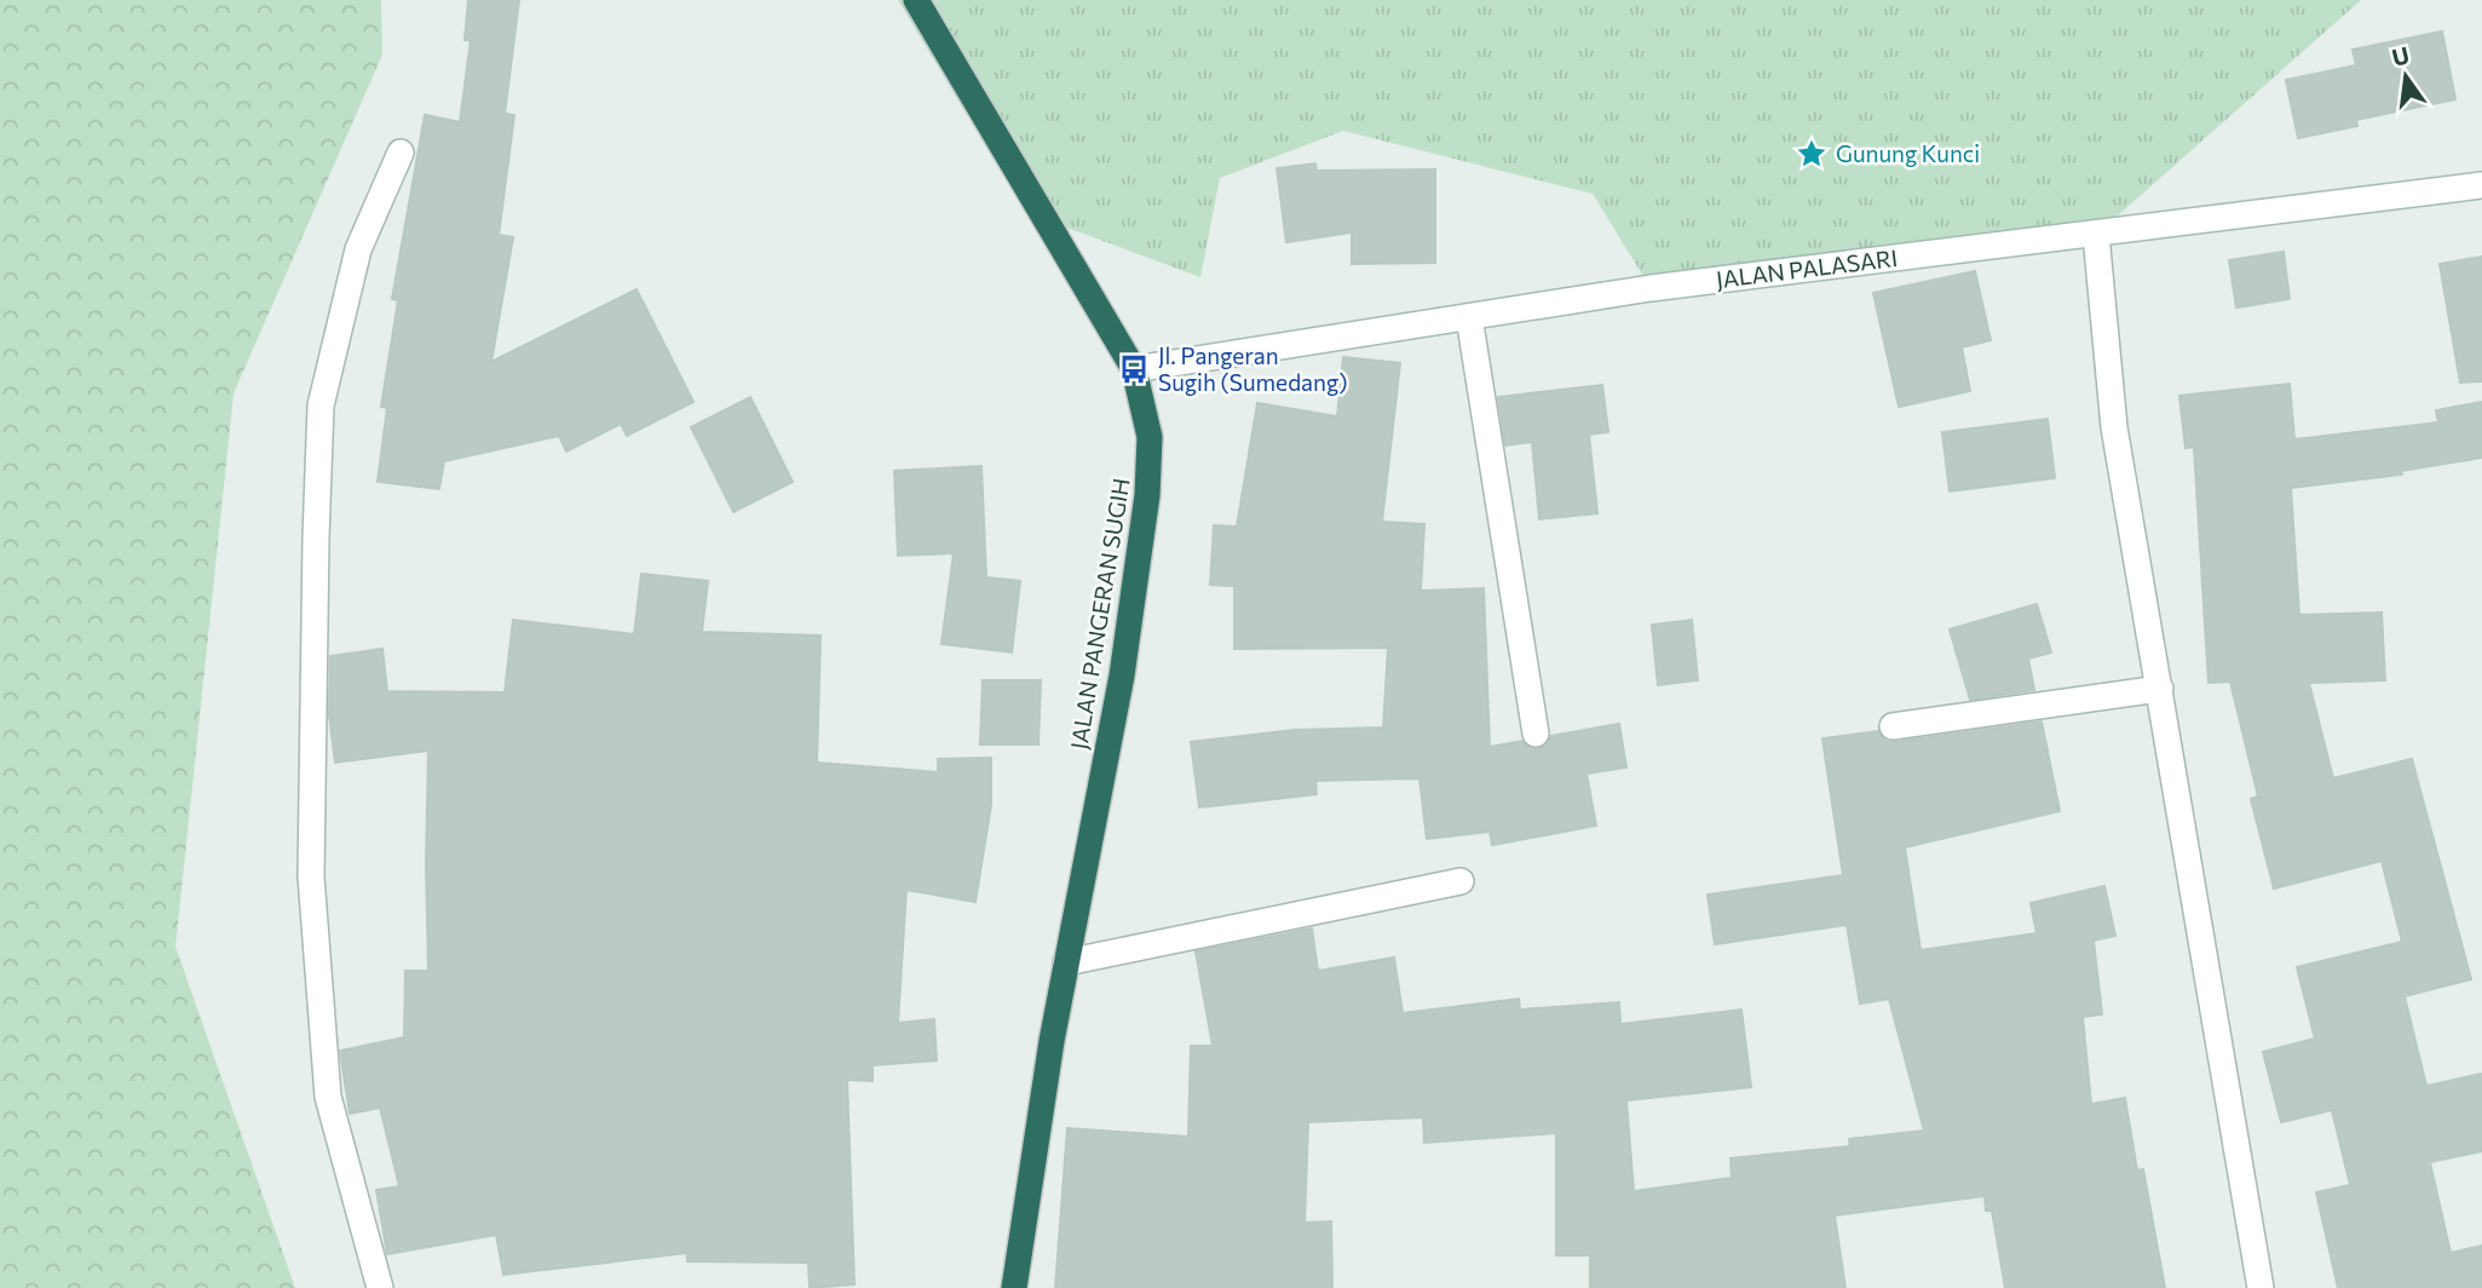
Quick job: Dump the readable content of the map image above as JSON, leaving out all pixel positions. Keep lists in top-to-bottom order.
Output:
{
  "streets": {
    "highway": ["JALAN PANGERAN SUGIH"],
    "street": ["JALAN PALASARI"]
  },
  "crossings": [
    ["JALAN PALASARI", "JALAN PANGERAN SUGIH"]
  ],
  "places": {
    "place": ["Gunung Kunci"],
    "bus stop": ["Jl. Pangeran Sugih (Sumedang)"]
  },
  "north": "top"
}
